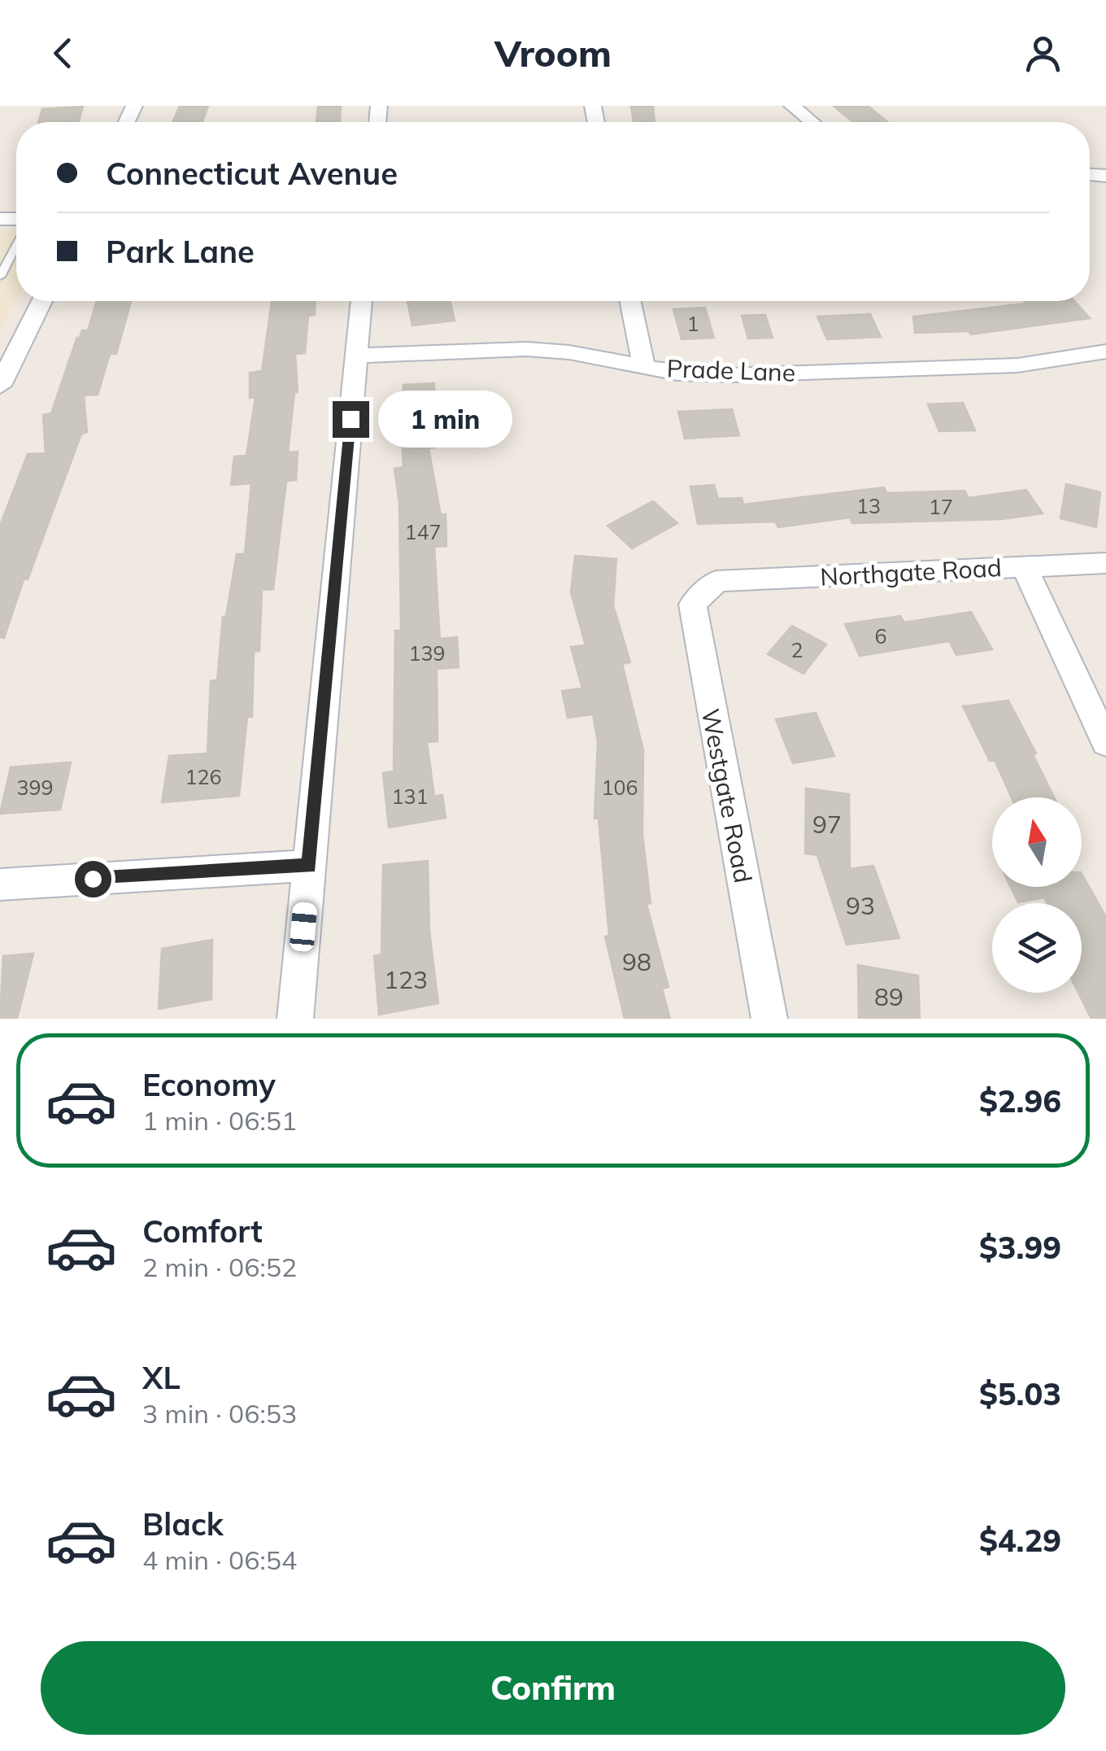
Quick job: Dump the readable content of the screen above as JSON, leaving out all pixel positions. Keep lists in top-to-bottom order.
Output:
{
  "streets": {
    "street": ["Prade Lane", "Northgate Road", "Westgate Road"]
  },
  "crossings": [
    ["Northgate Road", "Westgate Road"]
  ],
  "house_numbers": [
    "1",
    "13",
    "17",
    "147",
    "6",
    "2",
    "139",
    "126",
    "399",
    "106",
    "131",
    "97",
    "93",
    "98",
    "123",
    "89"
  ],
  "north": "top",
  "page": {
    "header": "Vroom",
    "banner": ["Connecticut Avenue", "Park Lane"],
    "bubble": "1 min",
    "list": [
      {
        "name": "Economy",
        "note": "1 min · 06:51",
        "value": "$2.96"
      },
      {
        "name": "Comfort",
        "note": "2 min · 06:52",
        "value": "$3.99"
      },
      {
        "name": "XL",
        "note": "3 min · 06:53",
        "value": "$5.03"
      },
      {
        "name": "Black",
        "note": "4 min · 06:54",
        "value": "$4.29"
      }
    ],
    "buttons": "Confirm"
  }
}
